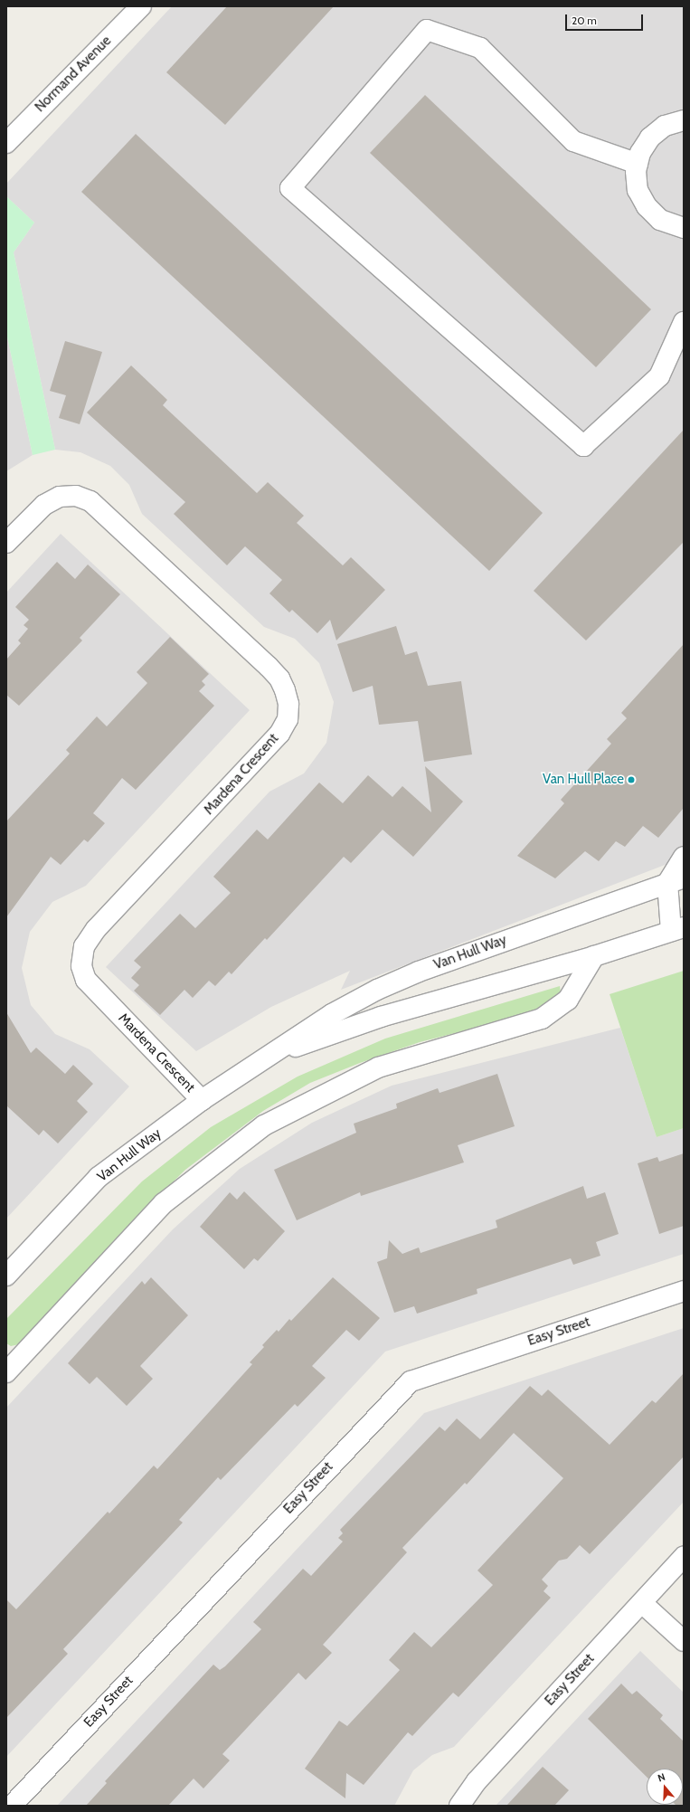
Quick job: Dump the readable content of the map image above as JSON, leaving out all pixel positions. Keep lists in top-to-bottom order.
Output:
{
  "streets": {
    "street": [
      "Normand Avenue",
      "Mardena Crescent",
      "Van Hull Way",
      "Easy Street"
    ]
  },
  "crossings": [
    ["Mardena Crescent", "Van Hull Way"]
  ],
  "places": ["Van Hull Place"],
  "scale_bar": "20 m",
  "north": "top"
}
